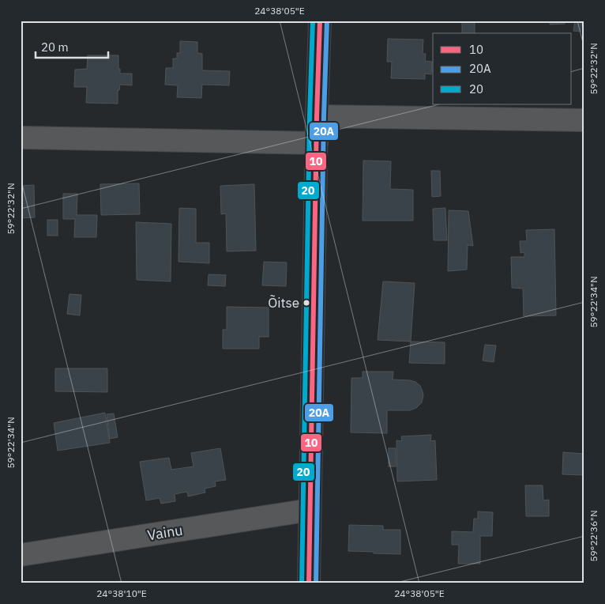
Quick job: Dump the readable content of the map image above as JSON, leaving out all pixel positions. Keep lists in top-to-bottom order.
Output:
{
  "streets": {
    "street": ["Vainu"]
  },
  "places": ["Õitse"],
  "lines": ["transit line 10", "transit line 20A", "transit line 20"],
  "legend": ["10", "20A", "20"],
  "scale_bar": "20 m",
  "coordinates": [
    "24°38'05\"E",
    "59°22'32\"N",
    "59°22'34\"N",
    "59°22'36\"N",
    "24°38'10\"E"
  ]
}
